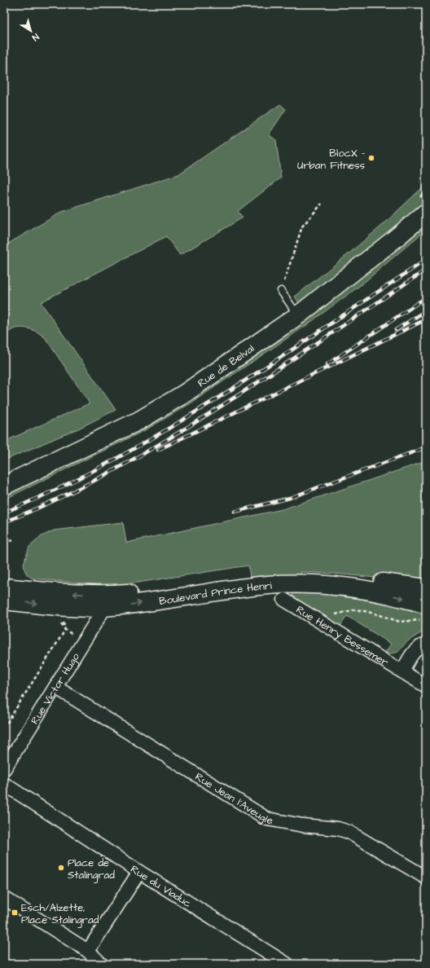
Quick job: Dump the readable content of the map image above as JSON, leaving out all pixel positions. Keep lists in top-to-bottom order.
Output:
{
  "streets": {
    "main road": ["Rue de Belval", "Boulevard Prince Henri"],
    "street": [
      "Rue Henry Bessemer",
      "Rue Victor Hugo",
      "Rue Jean l'Aveugle",
      "Rue du Viaduc"
    ]
  },
  "crossings": [
    ["Boulevard Prince Henri", "Rue Victor Hugo"],
    ["Rue Victor Hugo", "Rue Jean l'Aveugle"]
  ],
  "places": {
    "other": ["BlocX - Urban Fitness", "Place de Stalingrad"],
    "transit": ["Esch/Alzette, Place Stalingrad"]
  },
  "north": "bottom right"
}
